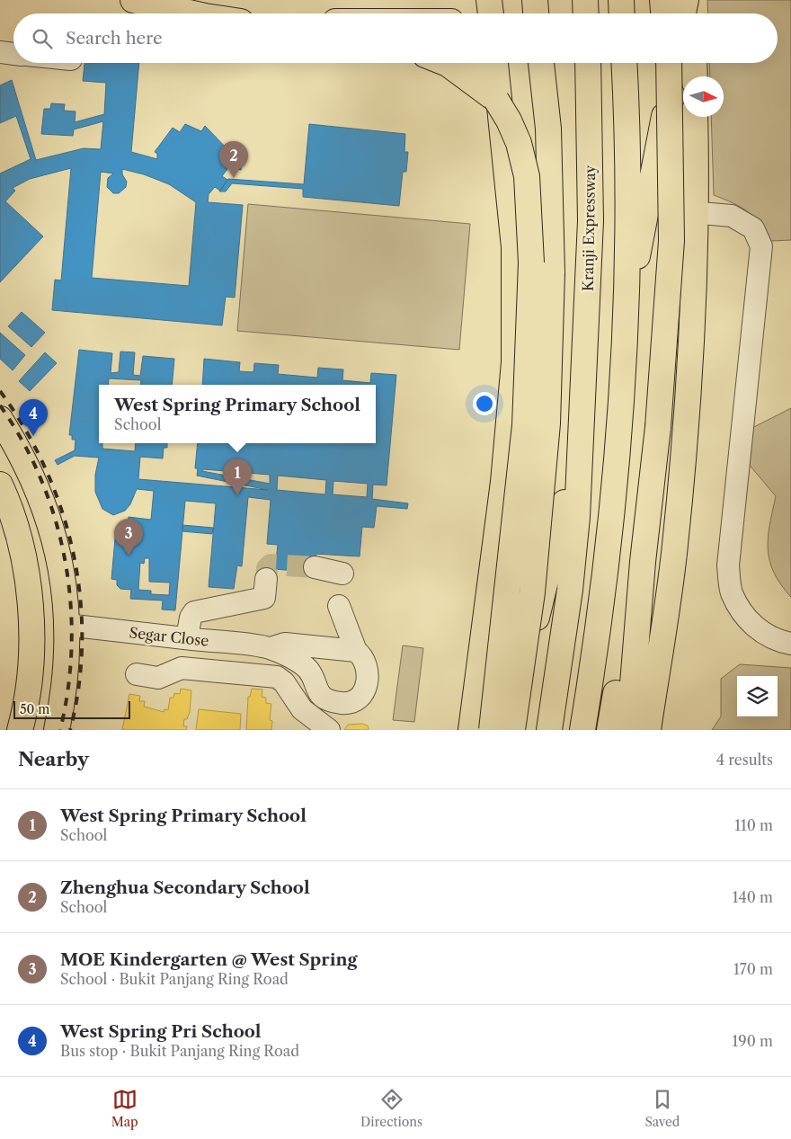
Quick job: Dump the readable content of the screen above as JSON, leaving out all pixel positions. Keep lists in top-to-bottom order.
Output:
{
  "streets": {
    "main road": ["Kranji Expressway"],
    "street": ["Segar Close"]
  },
  "scale_bar": "50 m",
  "north": "right",
  "page": {
    "search": "Search here",
    "pins": [
      "2",
      "4",
      "1",
      "3"
    ],
    "popup": ["West Spring Primary School", "School"],
    "scale": "50 m",
    "heading": ["Nearby", "4 results"],
    "list": [
      {
        "mark": "1",
        "name": "West Spring Primary School",
        "note": "School",
        "value": "110 m"
      },
      {
        "mark": "2",
        "name": "Zhenghua Secondary School",
        "note": "School",
        "value": "140 m"
      },
      {
        "mark": "3",
        "name": "MOE Kindergarten @ West Spring",
        "note": "School · Bukit Panjang Ring Road",
        "value": "170 m"
      },
      {
        "mark": "4",
        "name": "West Spring Pri School",
        "note": "Bus stop · Bukit Panjang Ring Road",
        "value": "190 m"
      }
    ],
    "nav": ["Map", "Directions", "Saved"]
  }
}
